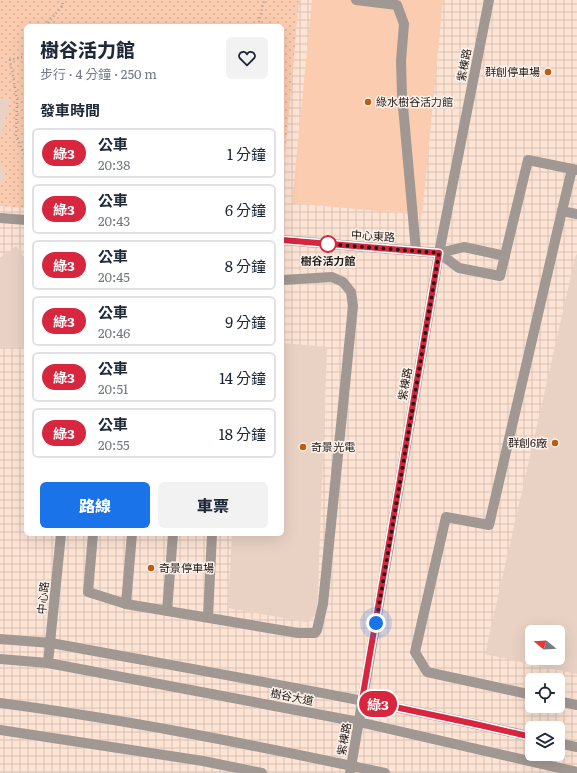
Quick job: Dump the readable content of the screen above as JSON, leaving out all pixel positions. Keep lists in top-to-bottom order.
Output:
{
  "streets": {
    "street": [
      "紫棟路",
      "中心東路",
      "中心路",
      "樹谷大道"
    ]
  },
  "crossings": [
    ["紫棟路", "中心東路"],
    ["紫棟路", "樹谷大道"],
    ["中心路", "樹谷大道"]
  ],
  "places": [
    "群創停車場",
    "綠水樹谷活力館",
    "樹谷活力館",
    "群創6廠",
    "奇景光電",
    "奇景停車場"
  ],
  "lines": ["bus line 綠3"],
  "north": "left",
  "page": {
    "on_map": "綠3",
    "heading": [
      ["樹谷活力館", "步行 · 4 分鐘 · 250 m"],
      "發車時間"
    ],
    "list": [
      {
        "mark": "綠3",
        "name": "公車",
        "note": "20:38",
        "value": "1 分鐘"
      },
      {
        "mark": "綠3",
        "name": "公車",
        "note": "20:43",
        "value": "6 分鐘"
      },
      {
        "mark": "綠3",
        "name": "公車",
        "note": "20:45",
        "value": "8 分鐘"
      },
      {
        "mark": "綠3",
        "name": "公車",
        "note": "20:46",
        "value": "9 分鐘"
      },
      {
        "mark": "綠3",
        "name": "公車",
        "note": "20:51",
        "value": "14 分鐘"
      },
      {
        "mark": "綠3",
        "name": "公車",
        "note": "20:55",
        "value": "18 分鐘"
      }
    ],
    "buttons": ["路線", "車票"]
  }
}
